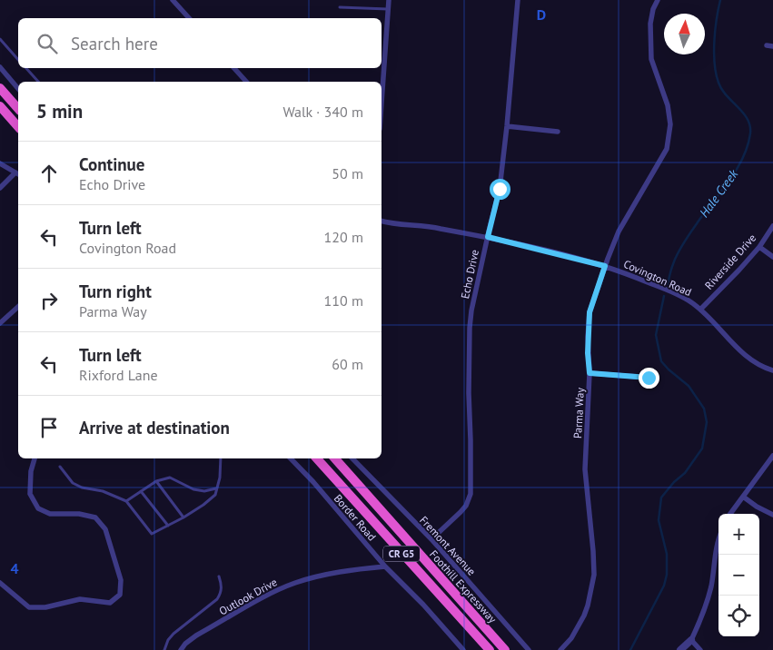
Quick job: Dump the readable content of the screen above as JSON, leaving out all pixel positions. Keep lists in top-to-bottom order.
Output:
{
  "streets": {
    "highway": ["CR G5", "Foothill Expressway"],
    "street": [
      "Riverside Drive",
      "Echo Drive",
      "Covington Road",
      "Parma Way",
      "Border Road",
      "Fremont Avenue",
      "Outlook Drive"
    ]
  },
  "crossings": [
    ["Riverside Drive", "Covington Road"],
    ["Echo Drive", "Covington Road"],
    ["Echo Drive", "Fremont Avenue"],
    ["Covington Road", "Parma Way"],
    ["Border Road", "Outlook Drive"]
  ],
  "water": ["Hale Creek"],
  "north": "top",
  "page": {
    "search": "Search here",
    "heading": ["5 min", "Walk · 340 m"],
    "list": [
      ["Continue", "Echo Drive", "50 m"],
      ["Turn left", "Covington Road", "120 m"],
      ["Turn right", "Parma Way", "110 m"],
      ["Turn left", "Rixford Lane", "60 m"],
      "Arrive at destination"
    ],
    "map_buttons": ["+", "−"]
  },
  "grid": {
    "columns": ["D"],
    "rows": ["4"]
  }
}
